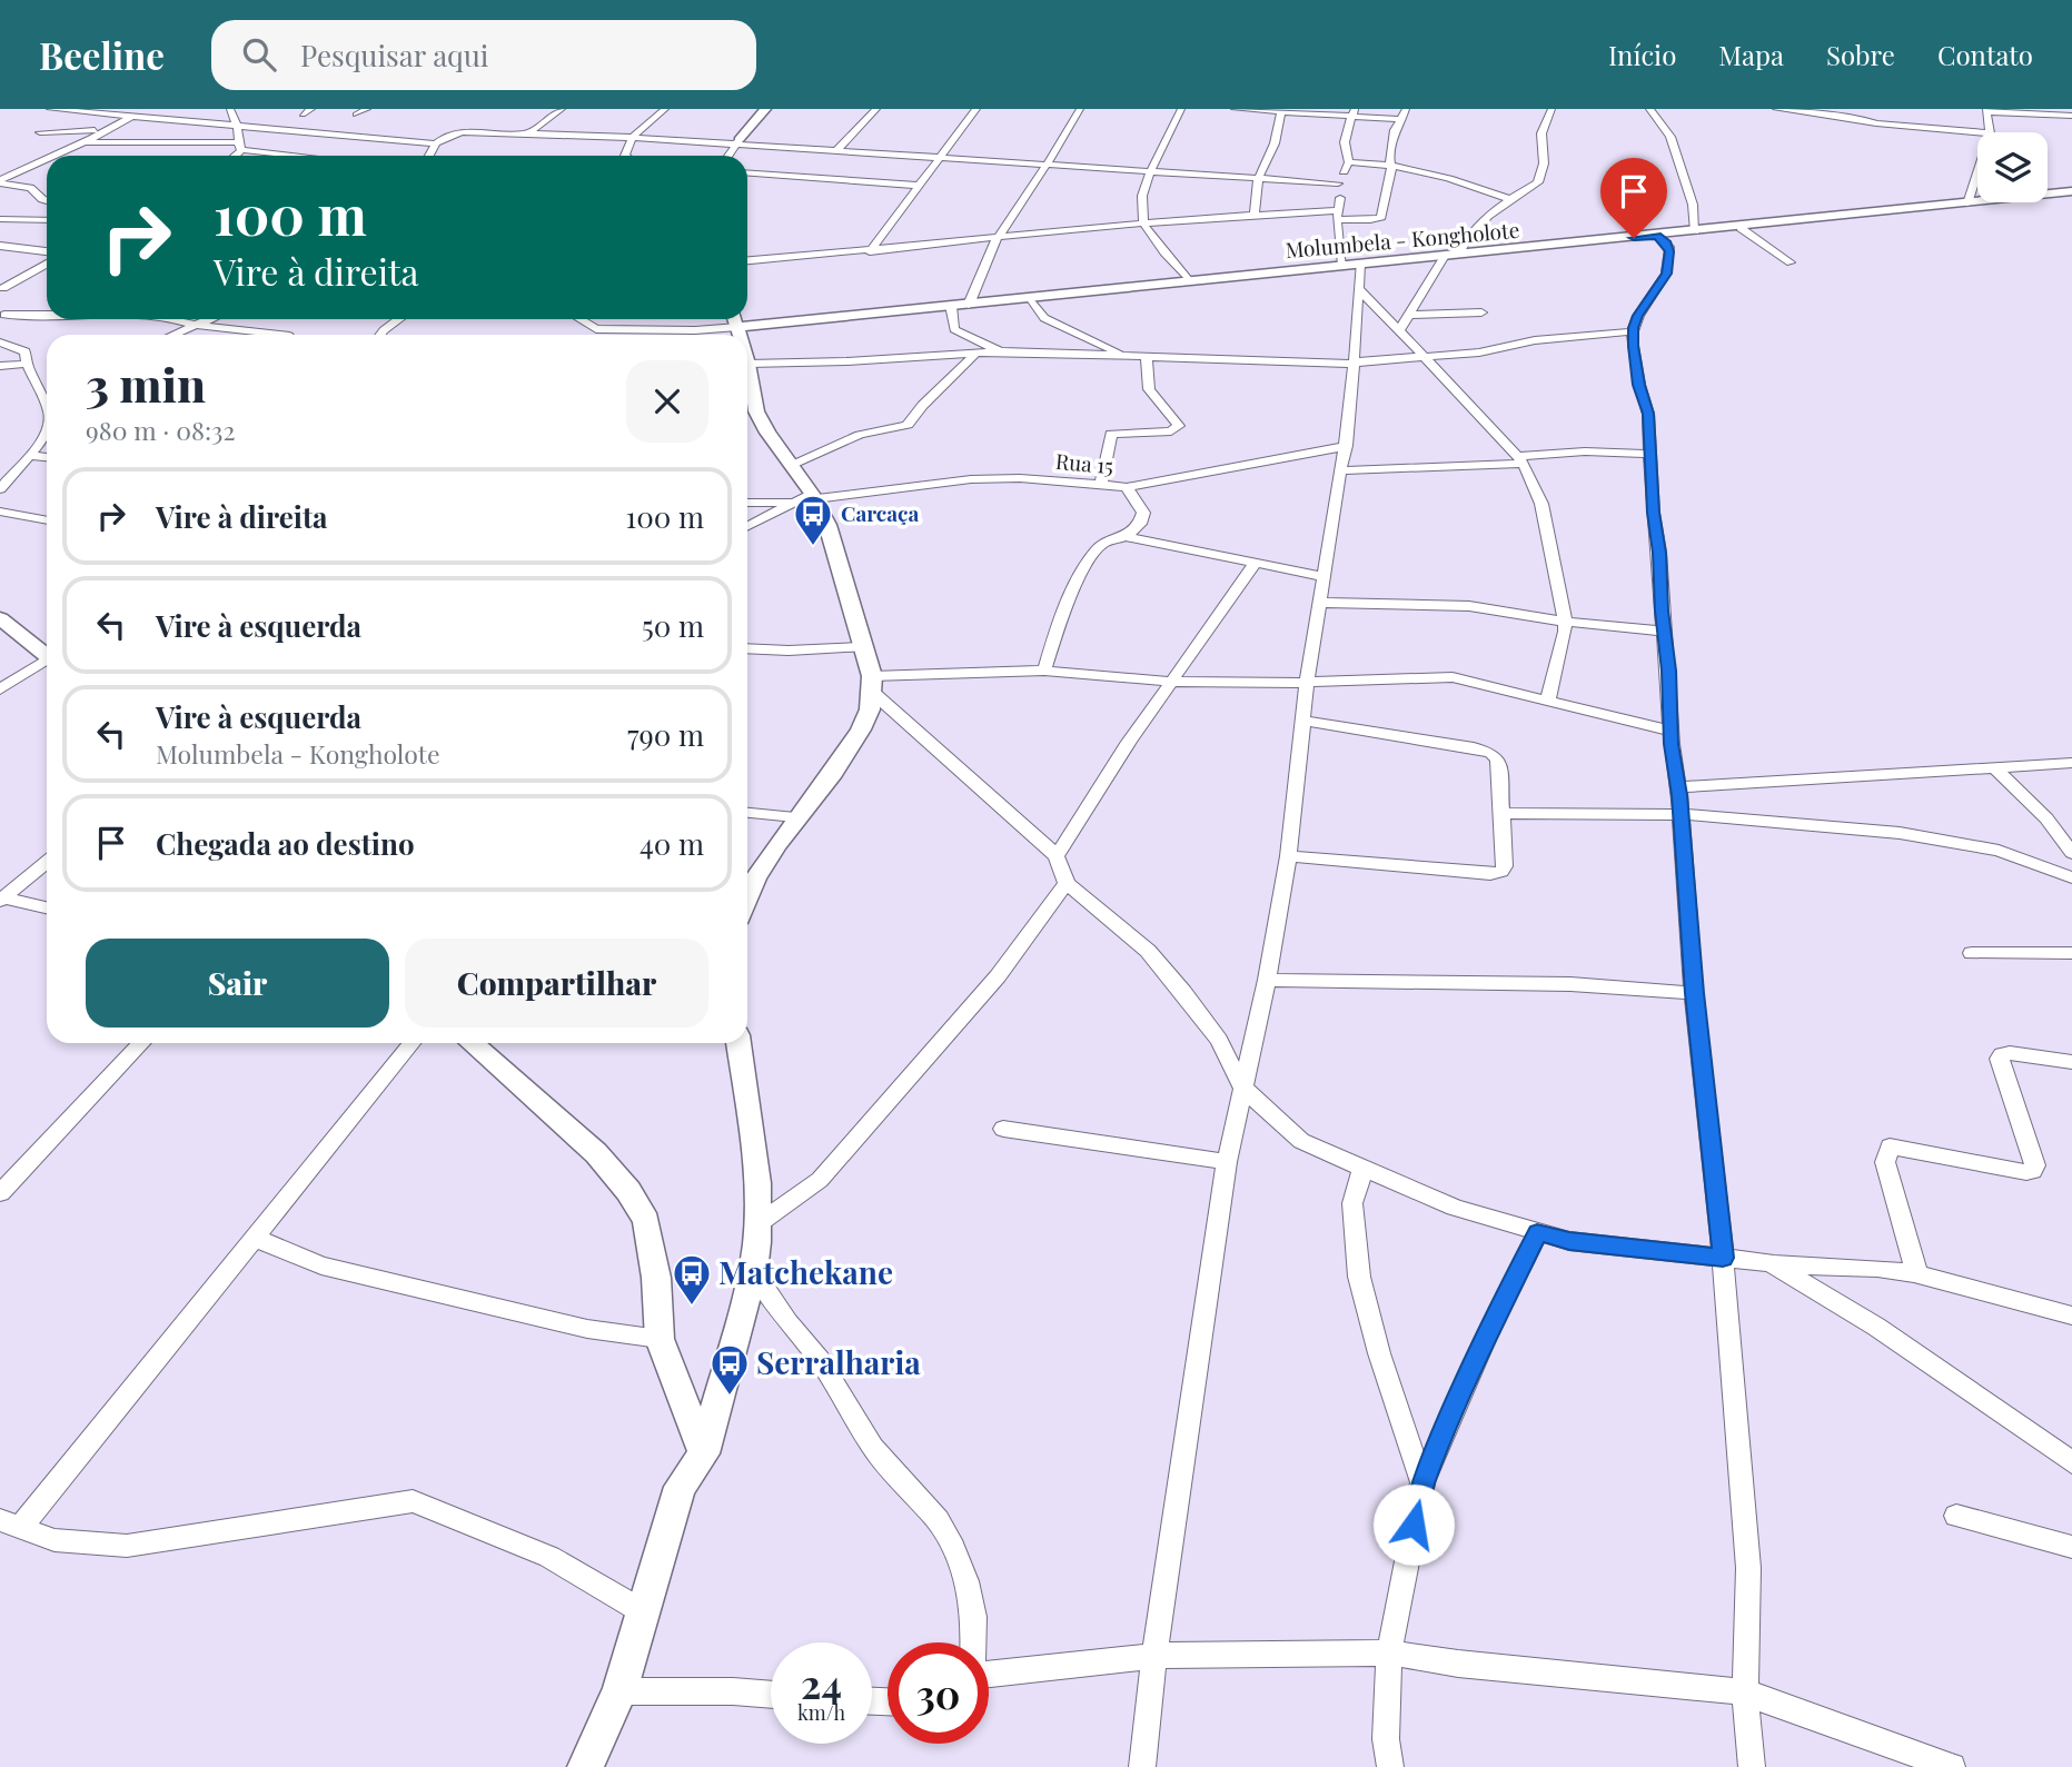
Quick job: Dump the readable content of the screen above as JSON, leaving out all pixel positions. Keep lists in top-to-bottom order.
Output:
{
  "streets": {
    "street": ["Molumbela - Kongholote", "Rua 15"]
  },
  "places": {
    "bus stop": ["Carcaça", "Matchekane", "Serralharia"]
  },
  "page": {
    "header": "Beeline",
    "search": "Pesquisar aqui",
    "nav": [
      "Início",
      "Mapa",
      "Sobre",
      "Contato"
    ],
    "turn": ["100 m", "Vire à direita"],
    "heading": ["3 min", "980 m · 08:32"],
    "list": [
      {
        "name": "Vire à direita",
        "value": "100 m"
      },
      {
        "name": "Vire à esquerda",
        "value": "50 m"
      },
      {
        "name": "Vire à esquerda",
        "note": "Molumbela - Kongholote",
        "value": "790 m"
      },
      {
        "name": "Chegada ao destino",
        "value": "40 m"
      }
    ],
    "buttons": ["Sair", "Compartilhar"],
    "speed": "24 km/h",
    "limit": "30"
  }
}
